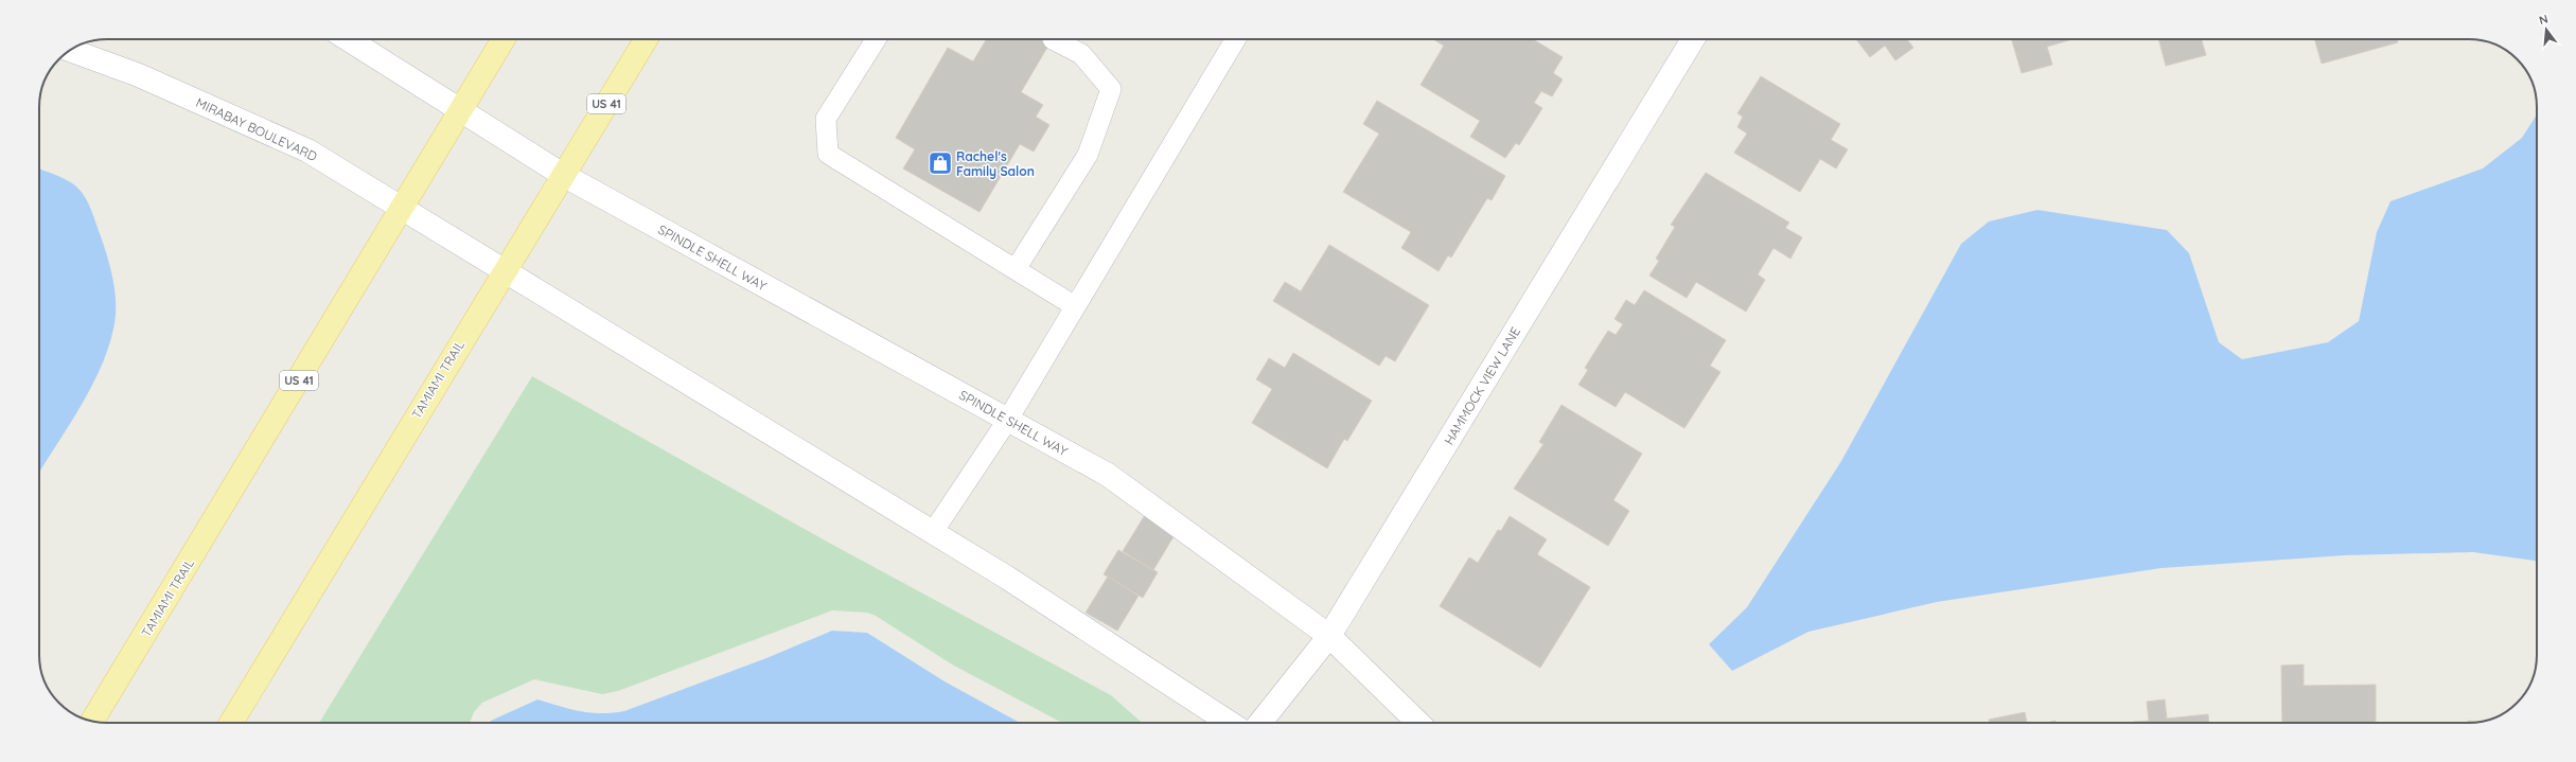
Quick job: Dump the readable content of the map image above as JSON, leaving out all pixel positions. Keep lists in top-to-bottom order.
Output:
{
  "streets": {
    "main road": ["US 41", "TAMIAMI TRAIL"],
    "street": ["MIRABAY BOULEVARD", "SPINDLE SHELL WAY", "HAMMOCK VIEW LANE"]
  },
  "crossings": [
    ["MIRABAY BOULEVARD", "TAMIAMI TRAIL"],
    ["SPINDLE SHELL WAY", "TAMIAMI TRAIL"],
    ["SPINDLE SHELL WAY", "HAMMOCK VIEW LANE"]
  ],
  "places": {
    "shop": ["Rachel's Family Salon"]
  },
  "north": "top"
}
